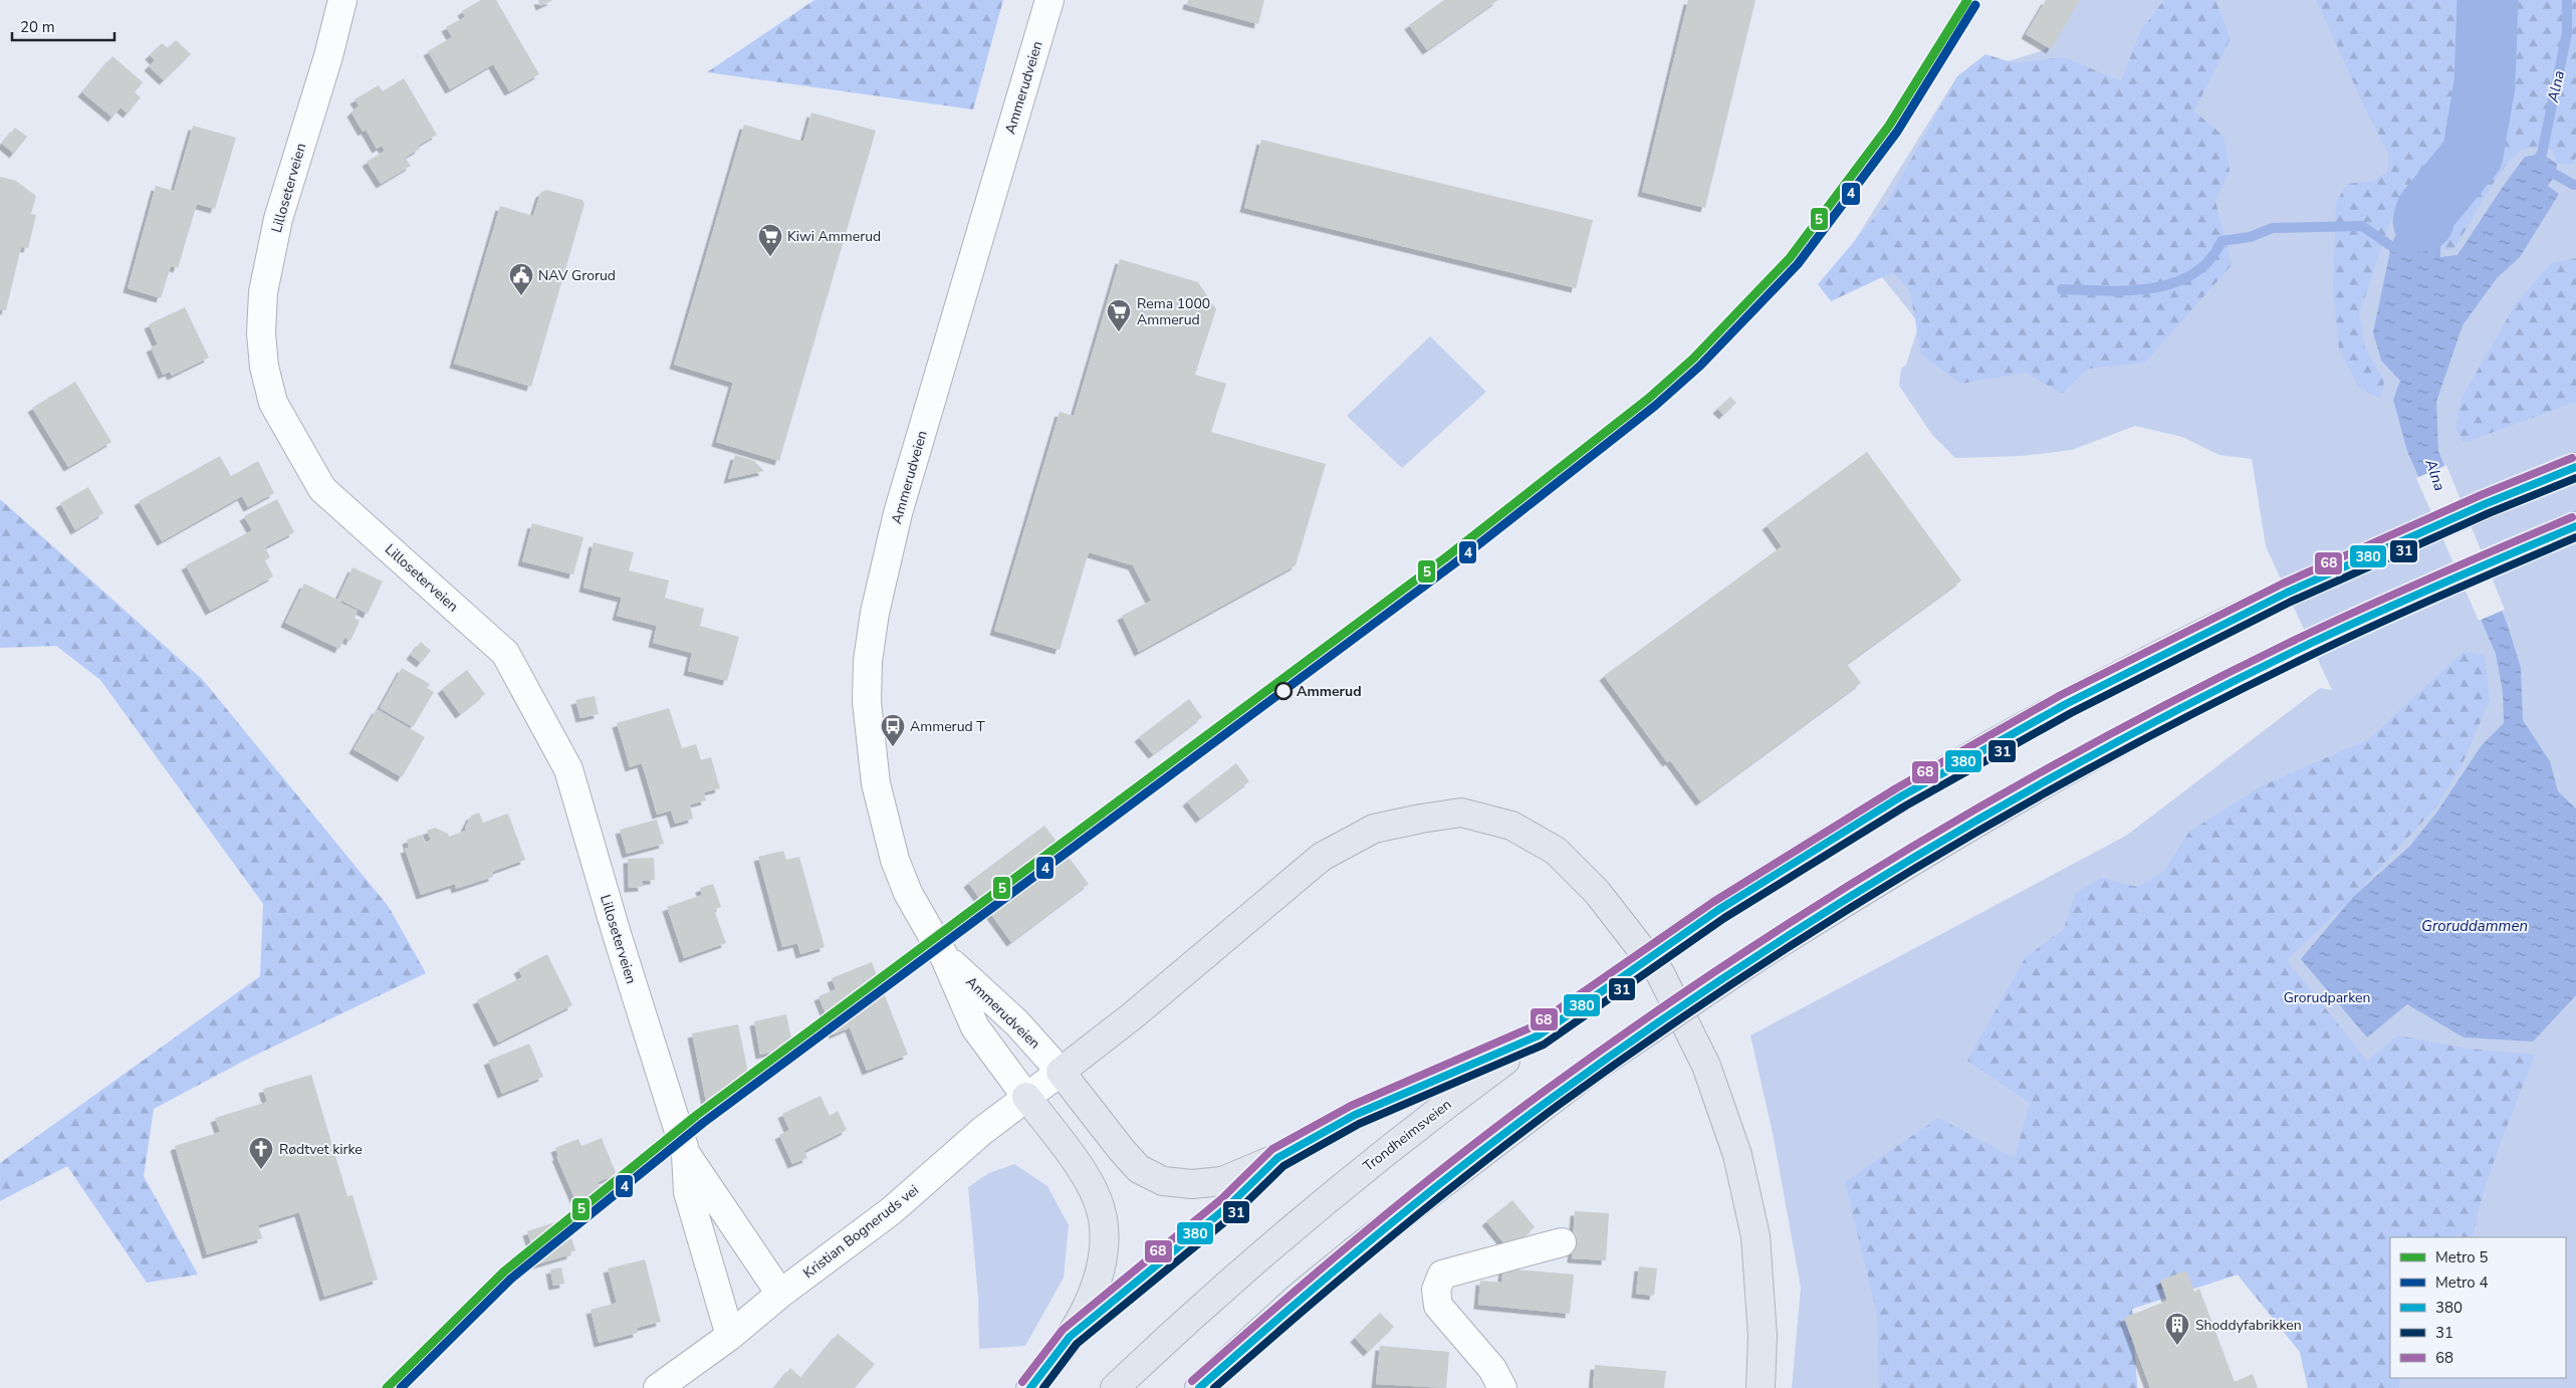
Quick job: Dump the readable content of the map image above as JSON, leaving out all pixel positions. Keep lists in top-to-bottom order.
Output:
{
  "streets": {
    "highway": ["Trondheimsveien"],
    "street": ["Ammerudveien", "Lilloseterveien", "Kristian Bogneruds vei"]
  },
  "crossings": [
    ["Ammerudveien", "Kristian Bogneruds vei"],
    ["Lilloseterveien", "Kristian Bogneruds vei"]
  ],
  "water": ["Alna", "Groruddammen"],
  "parks": ["Grorudparken"],
  "places": {
    "supermarket": ["Kiwi Ammerud", "Rema 1000 Ammerud"],
    "public building": ["NAV Grorud"],
    "other": ["Ammerud"],
    "bus stop": ["Ammerud T"],
    "church": ["Rødtvet kirke"],
    "building": ["Shoddyfabrikken"]
  },
  "lines": [
    "metro line 5",
    "metro line 4",
    "transit line 68",
    "transit line 380",
    "transit line 31"
  ],
  "legend": [
    "Metro 5",
    "Metro 4",
    "380",
    "31",
    "68"
  ],
  "scale_bar": "20 m"
}
